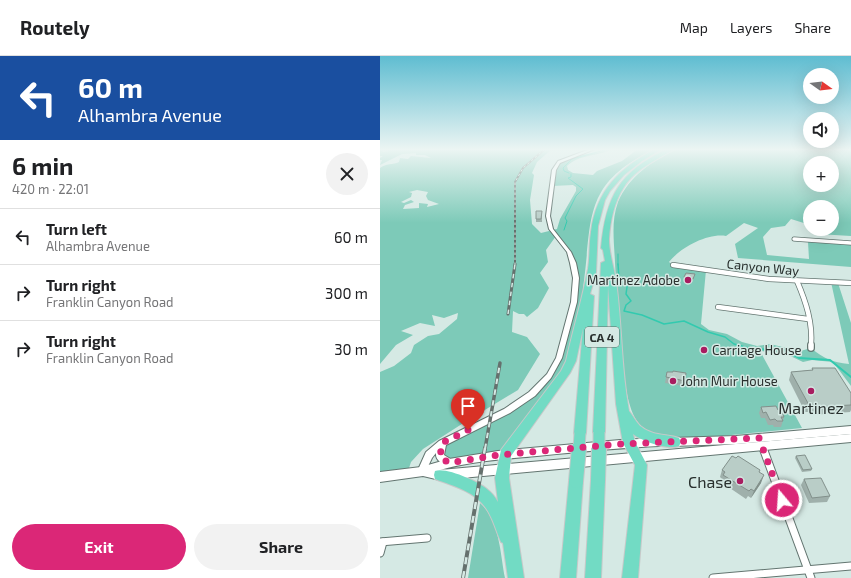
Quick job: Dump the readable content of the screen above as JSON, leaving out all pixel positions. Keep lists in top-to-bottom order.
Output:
{
  "streets": {
    "highway": ["CA 4"],
    "street": ["Canyon Way"]
  },
  "places": [
    "Martinez Adobe",
    "Carriage House",
    "John Muir House",
    "Martinez",
    "Chase"
  ],
  "north": "right",
  "page": {
    "header": "Routely",
    "nav": ["Map", "Layers", "Share"],
    "turn": ["60 m", "Alhambra Avenue"],
    "map_buttons": ["+", "−"],
    "heading": ["6 min", "420 m · 22:01"],
    "list": [
      {
        "name": "Turn left",
        "note": "Alhambra Avenue",
        "value": "60 m"
      },
      {
        "name": "Turn right",
        "note": "Franklin Canyon Road",
        "value": "300 m"
      },
      {
        "name": "Turn right",
        "note": "Franklin Canyon Road",
        "value": "30 m"
      }
    ],
    "buttons": ["Exit", "Share"]
  }
}
